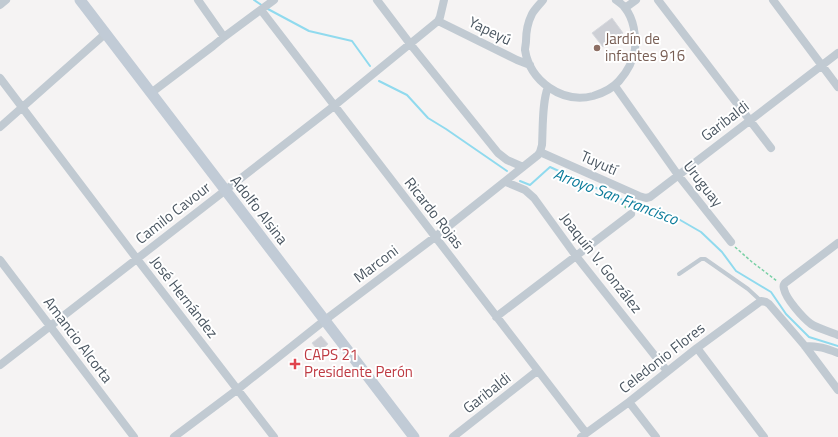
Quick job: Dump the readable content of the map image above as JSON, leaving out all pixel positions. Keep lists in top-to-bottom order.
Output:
{
  "streets": {
    "street": [
      "Yapeyú",
      "Garibaldi",
      "Tuyutí",
      "Uruguay",
      "Adolfo Alsina",
      "Camilo Cavour",
      "Ricardo Rojas",
      "Joaquín V. González",
      "Marconi",
      "José Hernández",
      "Amancio Alcorta",
      "Celedonio Flores"
    ]
  },
  "crossings": [
    ["Yapeyú", "Camilo Cavour"],
    ["Garibaldi", "Tuyutí"],
    ["Garibaldi", "Uruguay"],
    ["Garibaldi", "Ricardo Rojas"],
    ["Tuyutí", "Marconi"],
    ["Adolfo Alsina", "Camilo Cavour"],
    ["Adolfo Alsina", "Marconi"],
    ["Camilo Cavour", "Ricardo Rojas"],
    ["Camilo Cavour", "José Hernández"],
    ["Camilo Cavour", "Amancio Alcorta"],
    ["Ricardo Rojas", "Marconi"],
    ["Ricardo Rojas", "Celedonio Flores"],
    ["Joaquín V. González", "Marconi"],
    ["Joaquín V. González", "Celedonio Flores"],
    ["Marconi", "José Hernández"]
  ],
  "water": ["Arroyo San Francisco"],
  "places": {
    "other": ["Jardín de infantes 916"],
    "health": ["CAPS 21 Presidente Perón"]
  }
}
